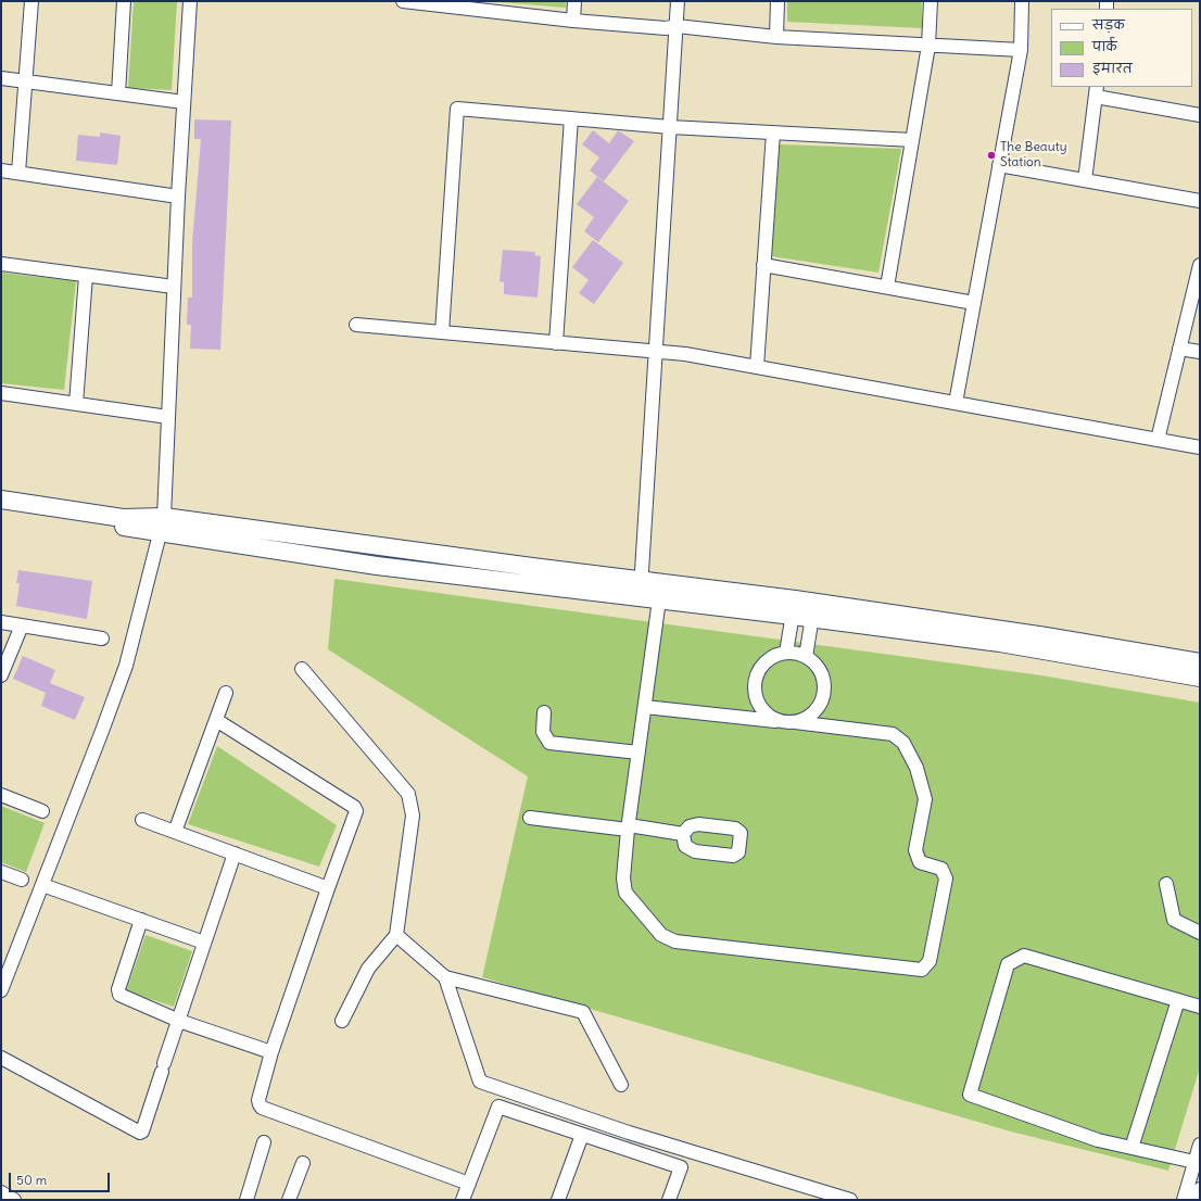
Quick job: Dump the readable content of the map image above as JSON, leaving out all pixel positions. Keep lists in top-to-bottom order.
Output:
{
  "places": ["The Beauty Station"],
  "legend": ["सड़क", "पार्क", "इमारत"],
  "scale_bar": "50 m"
}
